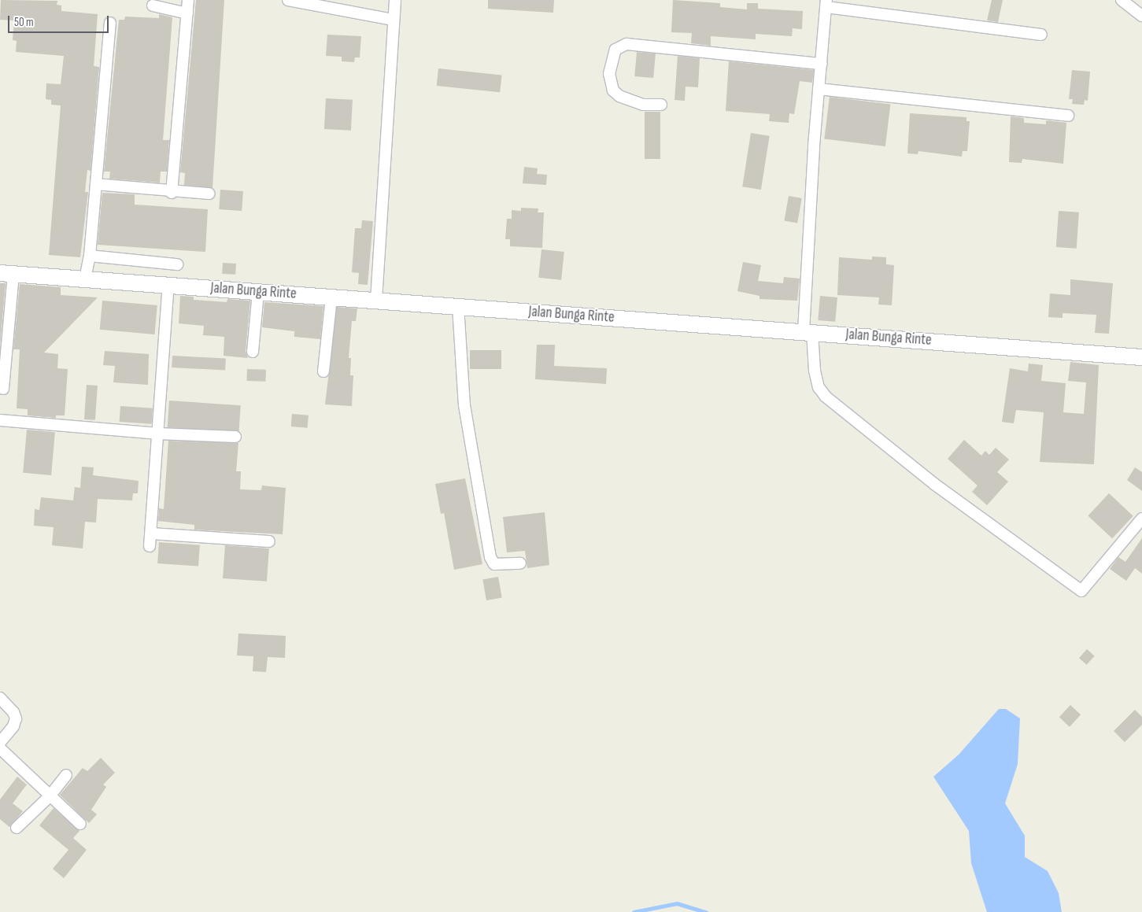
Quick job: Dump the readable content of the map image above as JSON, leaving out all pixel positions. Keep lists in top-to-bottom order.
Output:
{
  "streets": {
    "street": ["Jalan Bunga Rinte"]
  },
  "scale_bar": "50 m"
}
